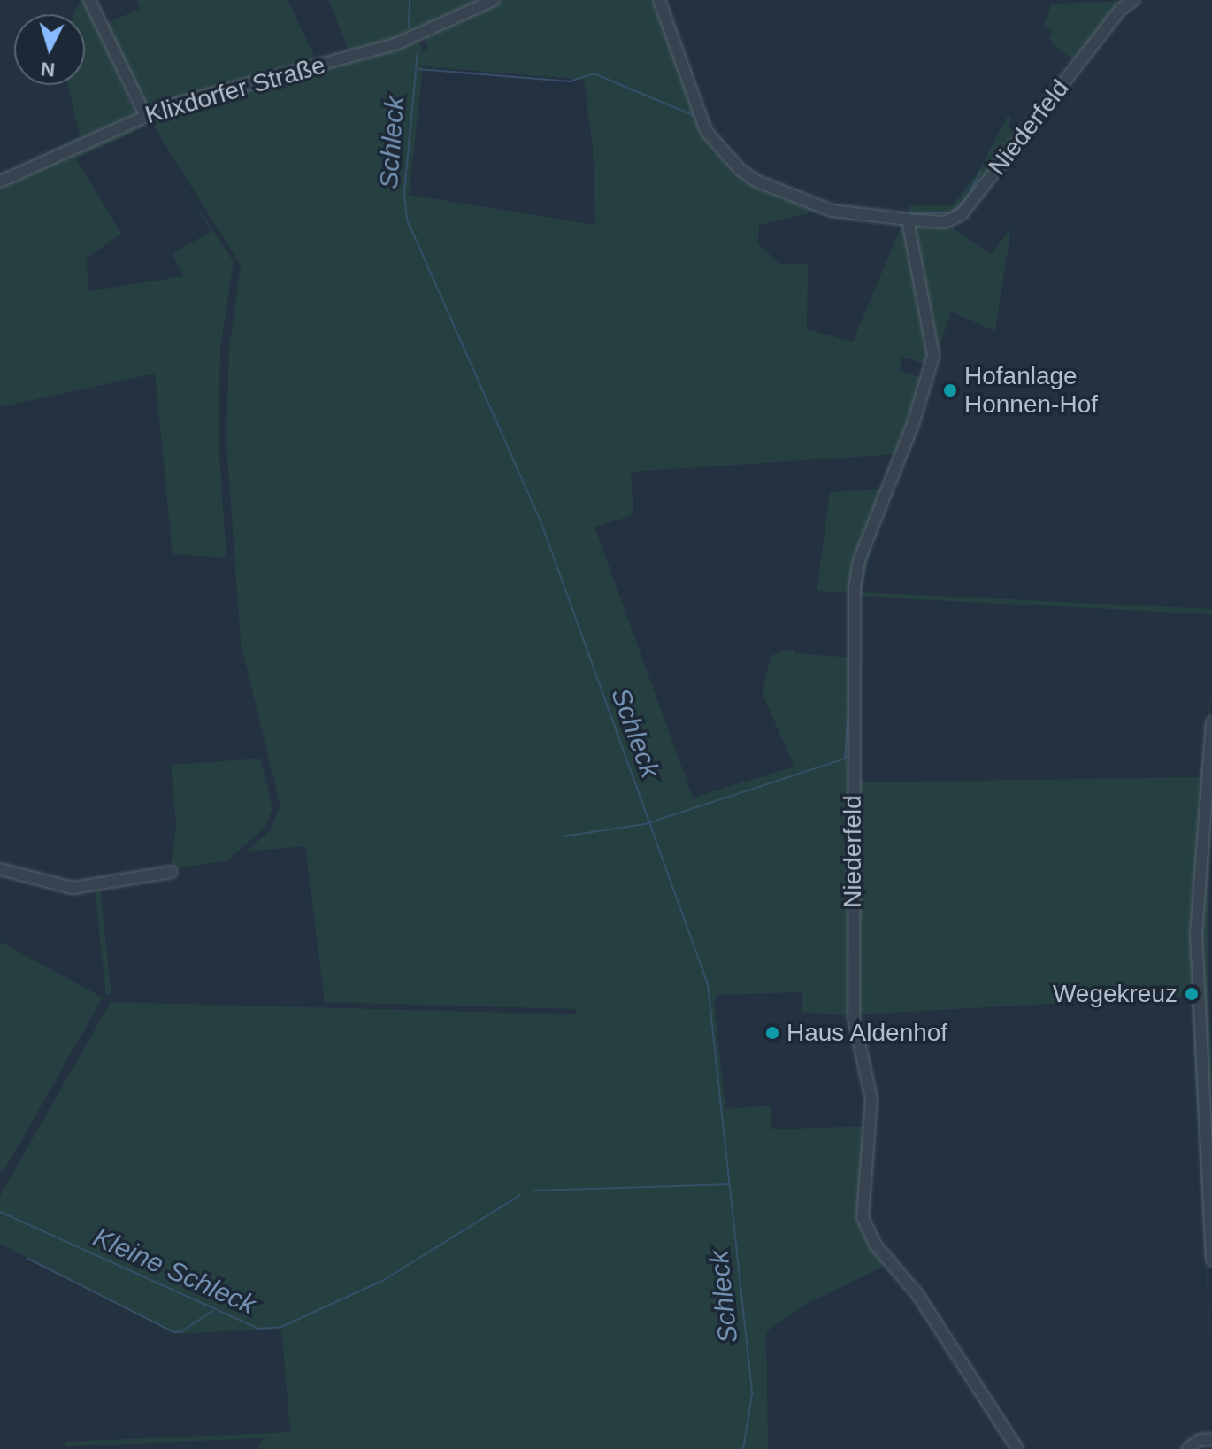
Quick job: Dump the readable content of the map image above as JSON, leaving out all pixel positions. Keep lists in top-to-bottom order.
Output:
{
  "streets": {
    "street": ["Klixdorfer Straße", "Niederfeld"]
  },
  "water": ["Schleck", "Kleine Schleck"],
  "places": ["Hofanlage Honnen-Hof", "Wegekreuz", "Haus Aldenhof"],
  "north": "bottom"
}
